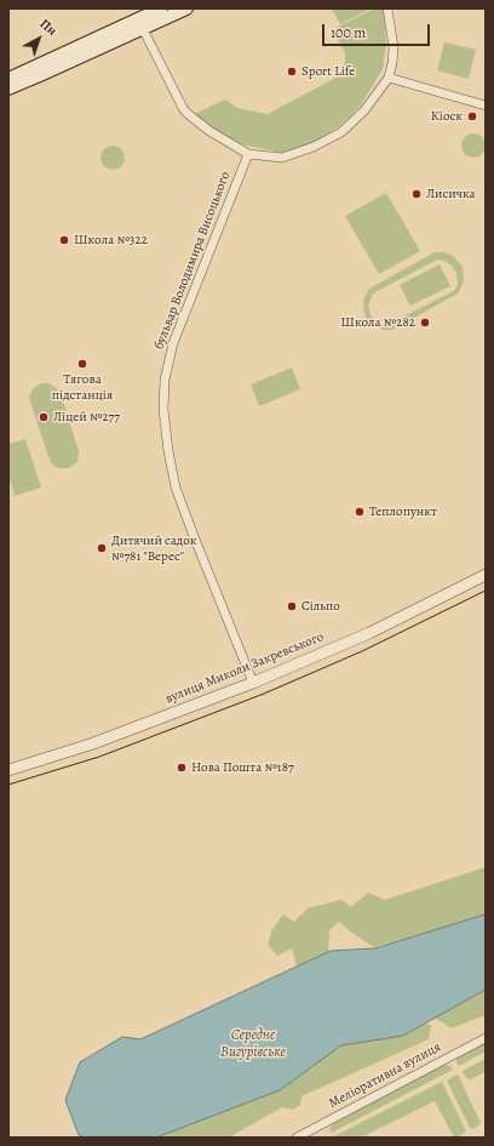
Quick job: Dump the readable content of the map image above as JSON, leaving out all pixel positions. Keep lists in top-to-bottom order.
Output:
{
  "streets": {
    "street": ["бульвар Володимира Висоцького", "вулиця Миколи Закревського", "Меліоративна вулиця"]
  },
  "crossings": [
    ["бульвар Володимира Висоцького", "вулиця Миколи Закревського"]
  ],
  "water": ["Середнє Вигурівське"],
  "places": [
    "Sport Life",
    "Кіоск",
    "Лисичка",
    "Школа №322",
    "Школа №282",
    "Тягова пiдстанцiя",
    "Ліцей №277",
    "Теплопункт",
    "Дитячий садок №781 \"Верес\"",
    "Сільпо",
    "Нова Пошта №187"
  ],
  "scale_bar": "100 m",
  "north": "top right"
}
